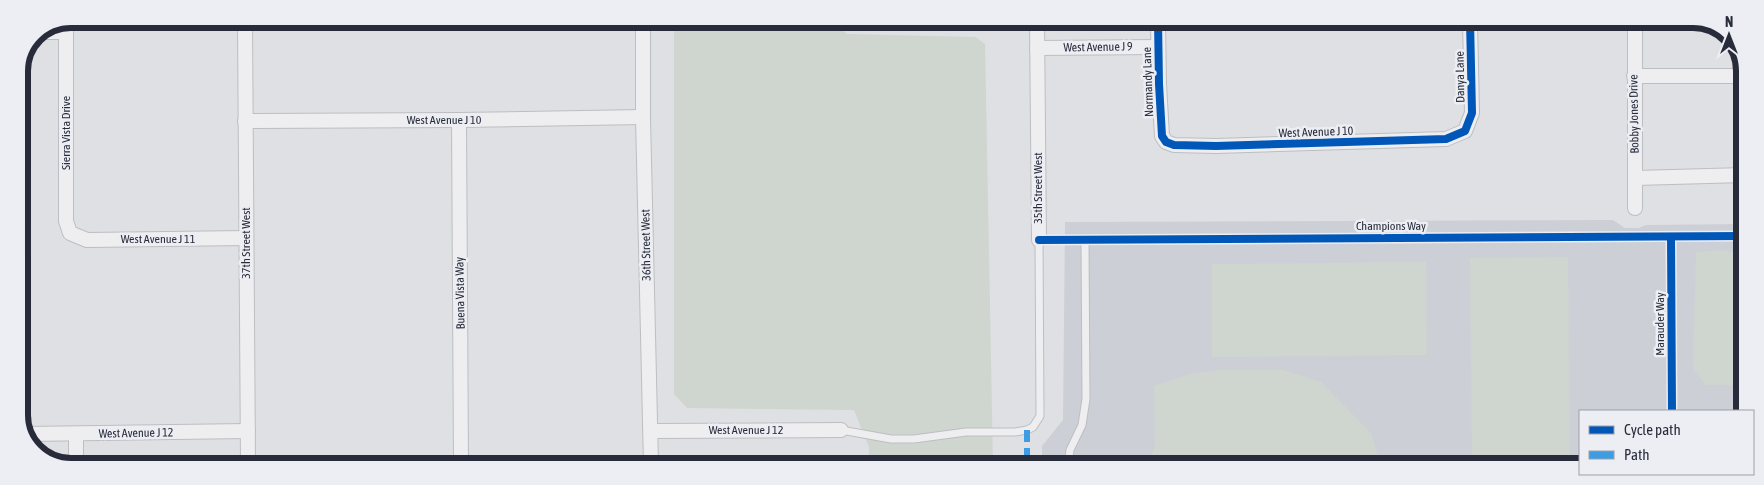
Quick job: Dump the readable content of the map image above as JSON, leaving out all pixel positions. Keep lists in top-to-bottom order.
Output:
{
  "streets": {
    "street": [
      "West Avenue J 9",
      "Danya Lane",
      "Normandy Lane",
      "Bobby Jones Drive",
      "West Avenue J 10",
      "Sierra Vista Drive",
      "35th Street West",
      "West Avenue J 11",
      "37th Street West",
      "36th Street West",
      "Buena Vista Way",
      "West Avenue J 12"
    ],
    "lane": ["Champions Way", "Marauder Way"]
  },
  "crossings": [
    ["West Avenue J 9", "Normandy Lane"],
    ["West Avenue J 9", "35th Street West"],
    ["Danya Lane", "West Avenue J 10"],
    ["Normandy Lane", "West Avenue J 10"],
    ["West Avenue J 10", "37th Street West"],
    ["West Avenue J 10", "36th Street West"],
    ["West Avenue J 10", "Buena Vista Way"],
    ["Sierra Vista Drive", "West Avenue J 11"],
    ["35th Street West", "Champions Way"],
    ["35th Street West", "West Avenue J 12"],
    ["Champions Way", "Marauder Way"],
    ["West Avenue J 11", "37th Street West"],
    ["37th Street West", "West Avenue J 12"],
    ["36th Street West", "West Avenue J 12"]
  ],
  "legend": ["Cycle path", "Path"],
  "north": "top"
}
